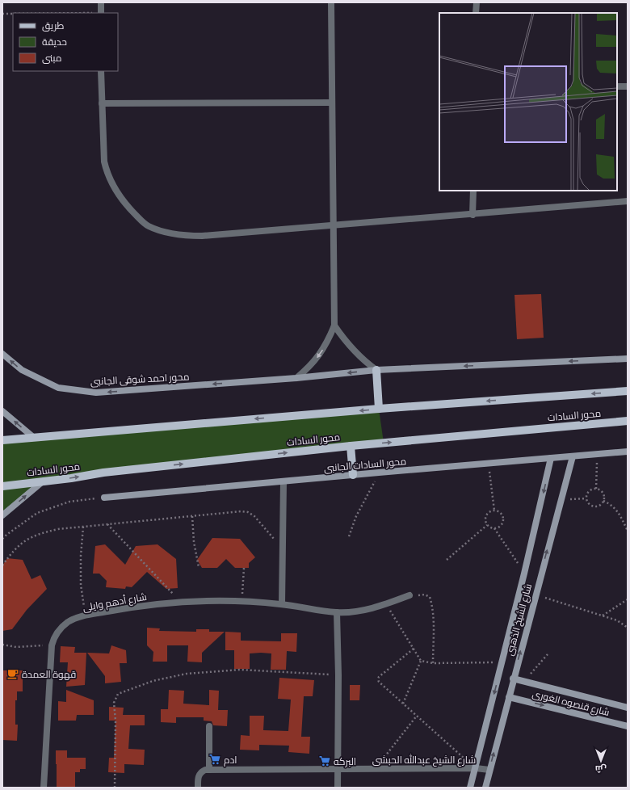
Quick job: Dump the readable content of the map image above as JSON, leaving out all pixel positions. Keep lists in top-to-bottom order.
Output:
{
  "streets": {
    "main road": ["محور السادات"],
    "street": [
      "محور احمد شوقى الجانبى",
      "محور السادات الجانبى",
      "شارع أدهم وايلى",
      "شارع الشيخ الذهبى",
      "شارع قنصوه الغورى",
      "شارع الشيخ عبدالله الحبشى"
    ]
  },
  "crossings": [
    ["محور السادات الجانبى", "شارع الشيخ الذهبى"],
    ["شارع الشيخ الذهبى", "شارع قنصوه الغورى"],
    ["شارع الشيخ الذهبى", "شارع الشيخ عبدالله الحبشى"]
  ],
  "one_way": ["محور احمد شوقى الجانبى"],
  "places": {
    "cafe": ["قهوة العمدة"],
    "supermarket": ["ادم", "البركه"]
  },
  "legend": ["طريق", "حديقة", "مبنى"],
  "north": "bottom"
}
